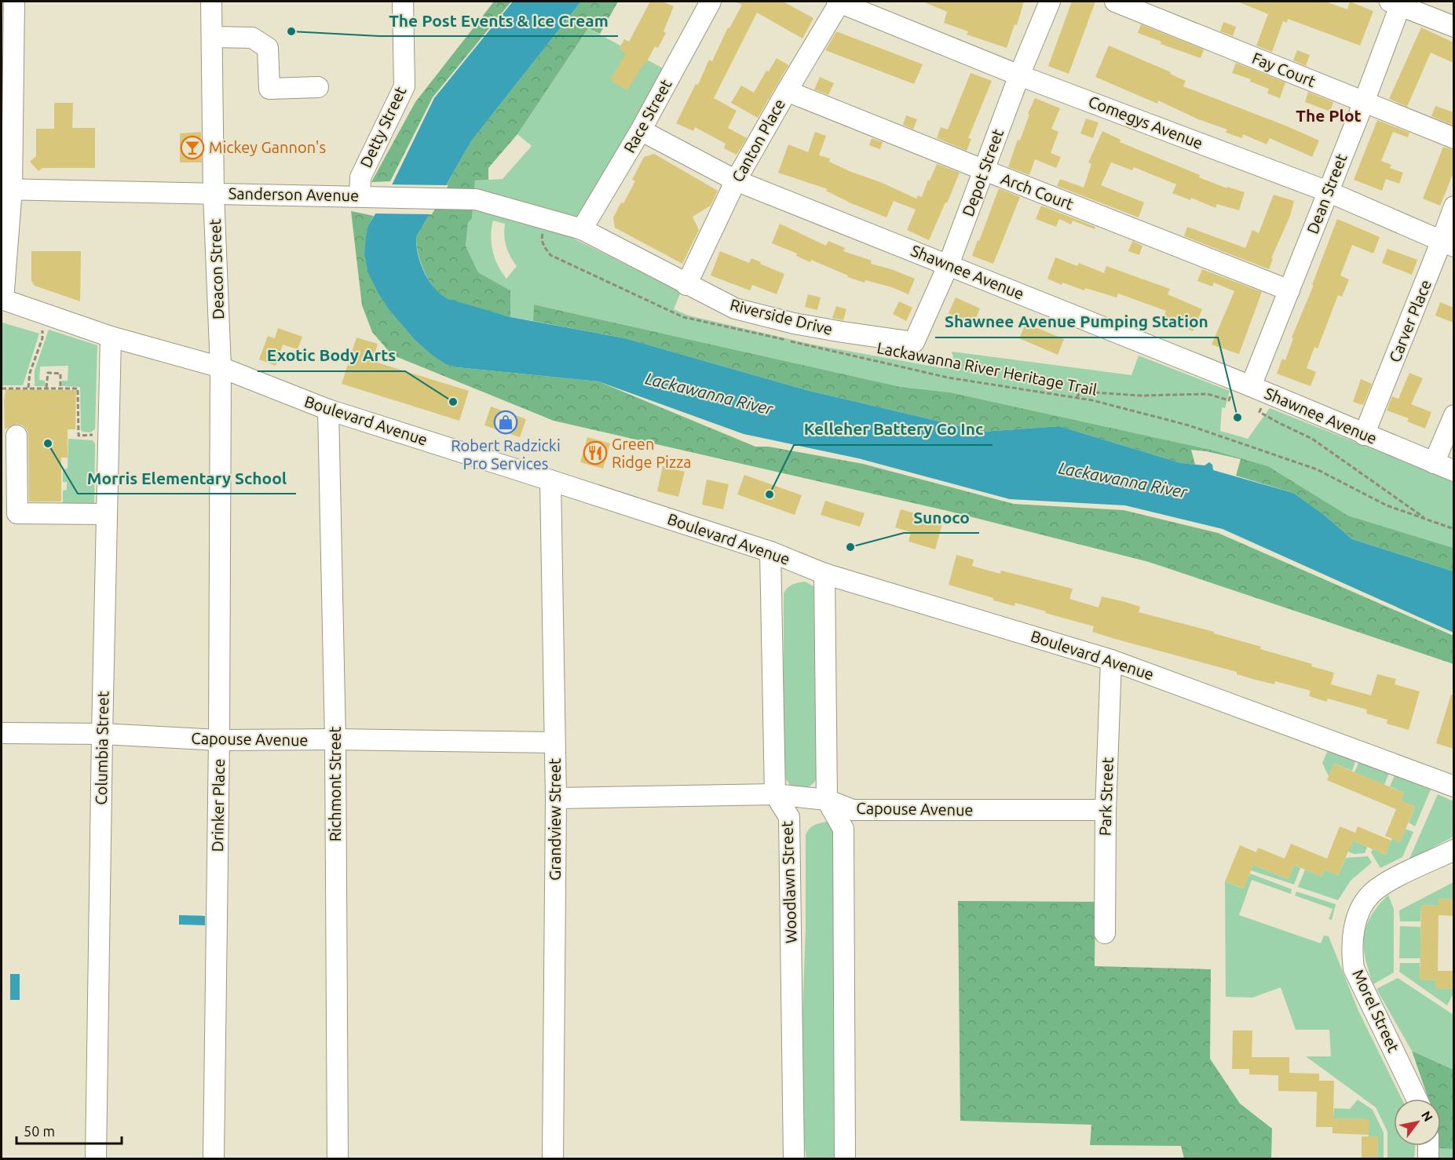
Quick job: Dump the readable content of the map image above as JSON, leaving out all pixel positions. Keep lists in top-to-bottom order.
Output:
{
  "streets": {
    "street": [
      "Fay Court",
      "Race Street",
      "Comegys Avenue",
      "Detty Street",
      "Canton Place",
      "Depot Street",
      "Arch Court",
      "Dean Street",
      "Sanderson Avenue",
      "Deacon Street",
      "Shawnee Avenue",
      "Riverside Drive",
      "Carver Place",
      "Boulevard Avenue",
      "Capouse Avenue",
      "Columbia Street",
      "Richmont Street",
      "Park Street",
      "Drinker Place",
      "Grandview Street",
      "Woodlawn Street",
      "Morel Street"
    ],
    "path": ["Lackawanna River Heritage Trail"]
  },
  "crossings": [
    ["Fay Court", "Dean Street"],
    ["Race Street", "Sanderson Avenue"],
    ["Race Street", "Shawnee Avenue"],
    ["Race Street", "Riverside Drive"],
    ["Comegys Avenue", "Canton Place"],
    ["Comegys Avenue", "Depot Street"],
    ["Comegys Avenue", "Dean Street"],
    ["Comegys Avenue", "Carver Place"],
    ["Detty Street", "Sanderson Avenue"],
    ["Canton Place", "Arch Court"],
    ["Canton Place", "Shawnee Avenue"],
    ["Canton Place", "Riverside Drive"],
    ["Depot Street", "Arch Court"],
    ["Depot Street", "Shawnee Avenue"],
    ["Depot Street", "Riverside Drive"],
    ["Arch Court", "Dean Street"],
    ["Dean Street", "Shawnee Avenue"],
    ["Sanderson Avenue", "Deacon Street"],
    ["Sanderson Avenue", "Riverside Drive"],
    ["Sanderson Avenue", "Lackawanna River Heritage Trail"],
    ["Deacon Street", "Boulevard Avenue"],
    ["Deacon Street", "Drinker Place"],
    ["Shawnee Avenue", "Carver Place"],
    ["Boulevard Avenue", "Columbia Street"],
    ["Boulevard Avenue", "Richmont Street"],
    ["Boulevard Avenue", "Park Street"],
    ["Boulevard Avenue", "Drinker Place"],
    ["Boulevard Avenue", "Grandview Street"],
    ["Capouse Avenue", "Columbia Street"],
    ["Capouse Avenue", "Richmont Street"],
    ["Capouse Avenue", "Park Street"],
    ["Capouse Avenue", "Drinker Place"],
    ["Capouse Avenue", "Grandview Street"],
    ["Capouse Avenue", "Woodlawn Street"]
  ],
  "districts": ["The Plot"],
  "water": ["Lackawanna River"],
  "places": {
    "other": [
      "The Post Events & Ice Cream",
      "Exotic Body Arts",
      "Shawnee Avenue Pumping Station",
      "Morris Elementary School",
      "Kelleher Battery Co Inc",
      "Sunoco"
    ],
    "bar": ["Mickey Gannon's"],
    "shop": ["Robert Radzicki Pro Services"],
    "restaurant": ["Green Ridge Pizza"]
  },
  "scale_bar": "50 m",
  "north": "top right"
}
